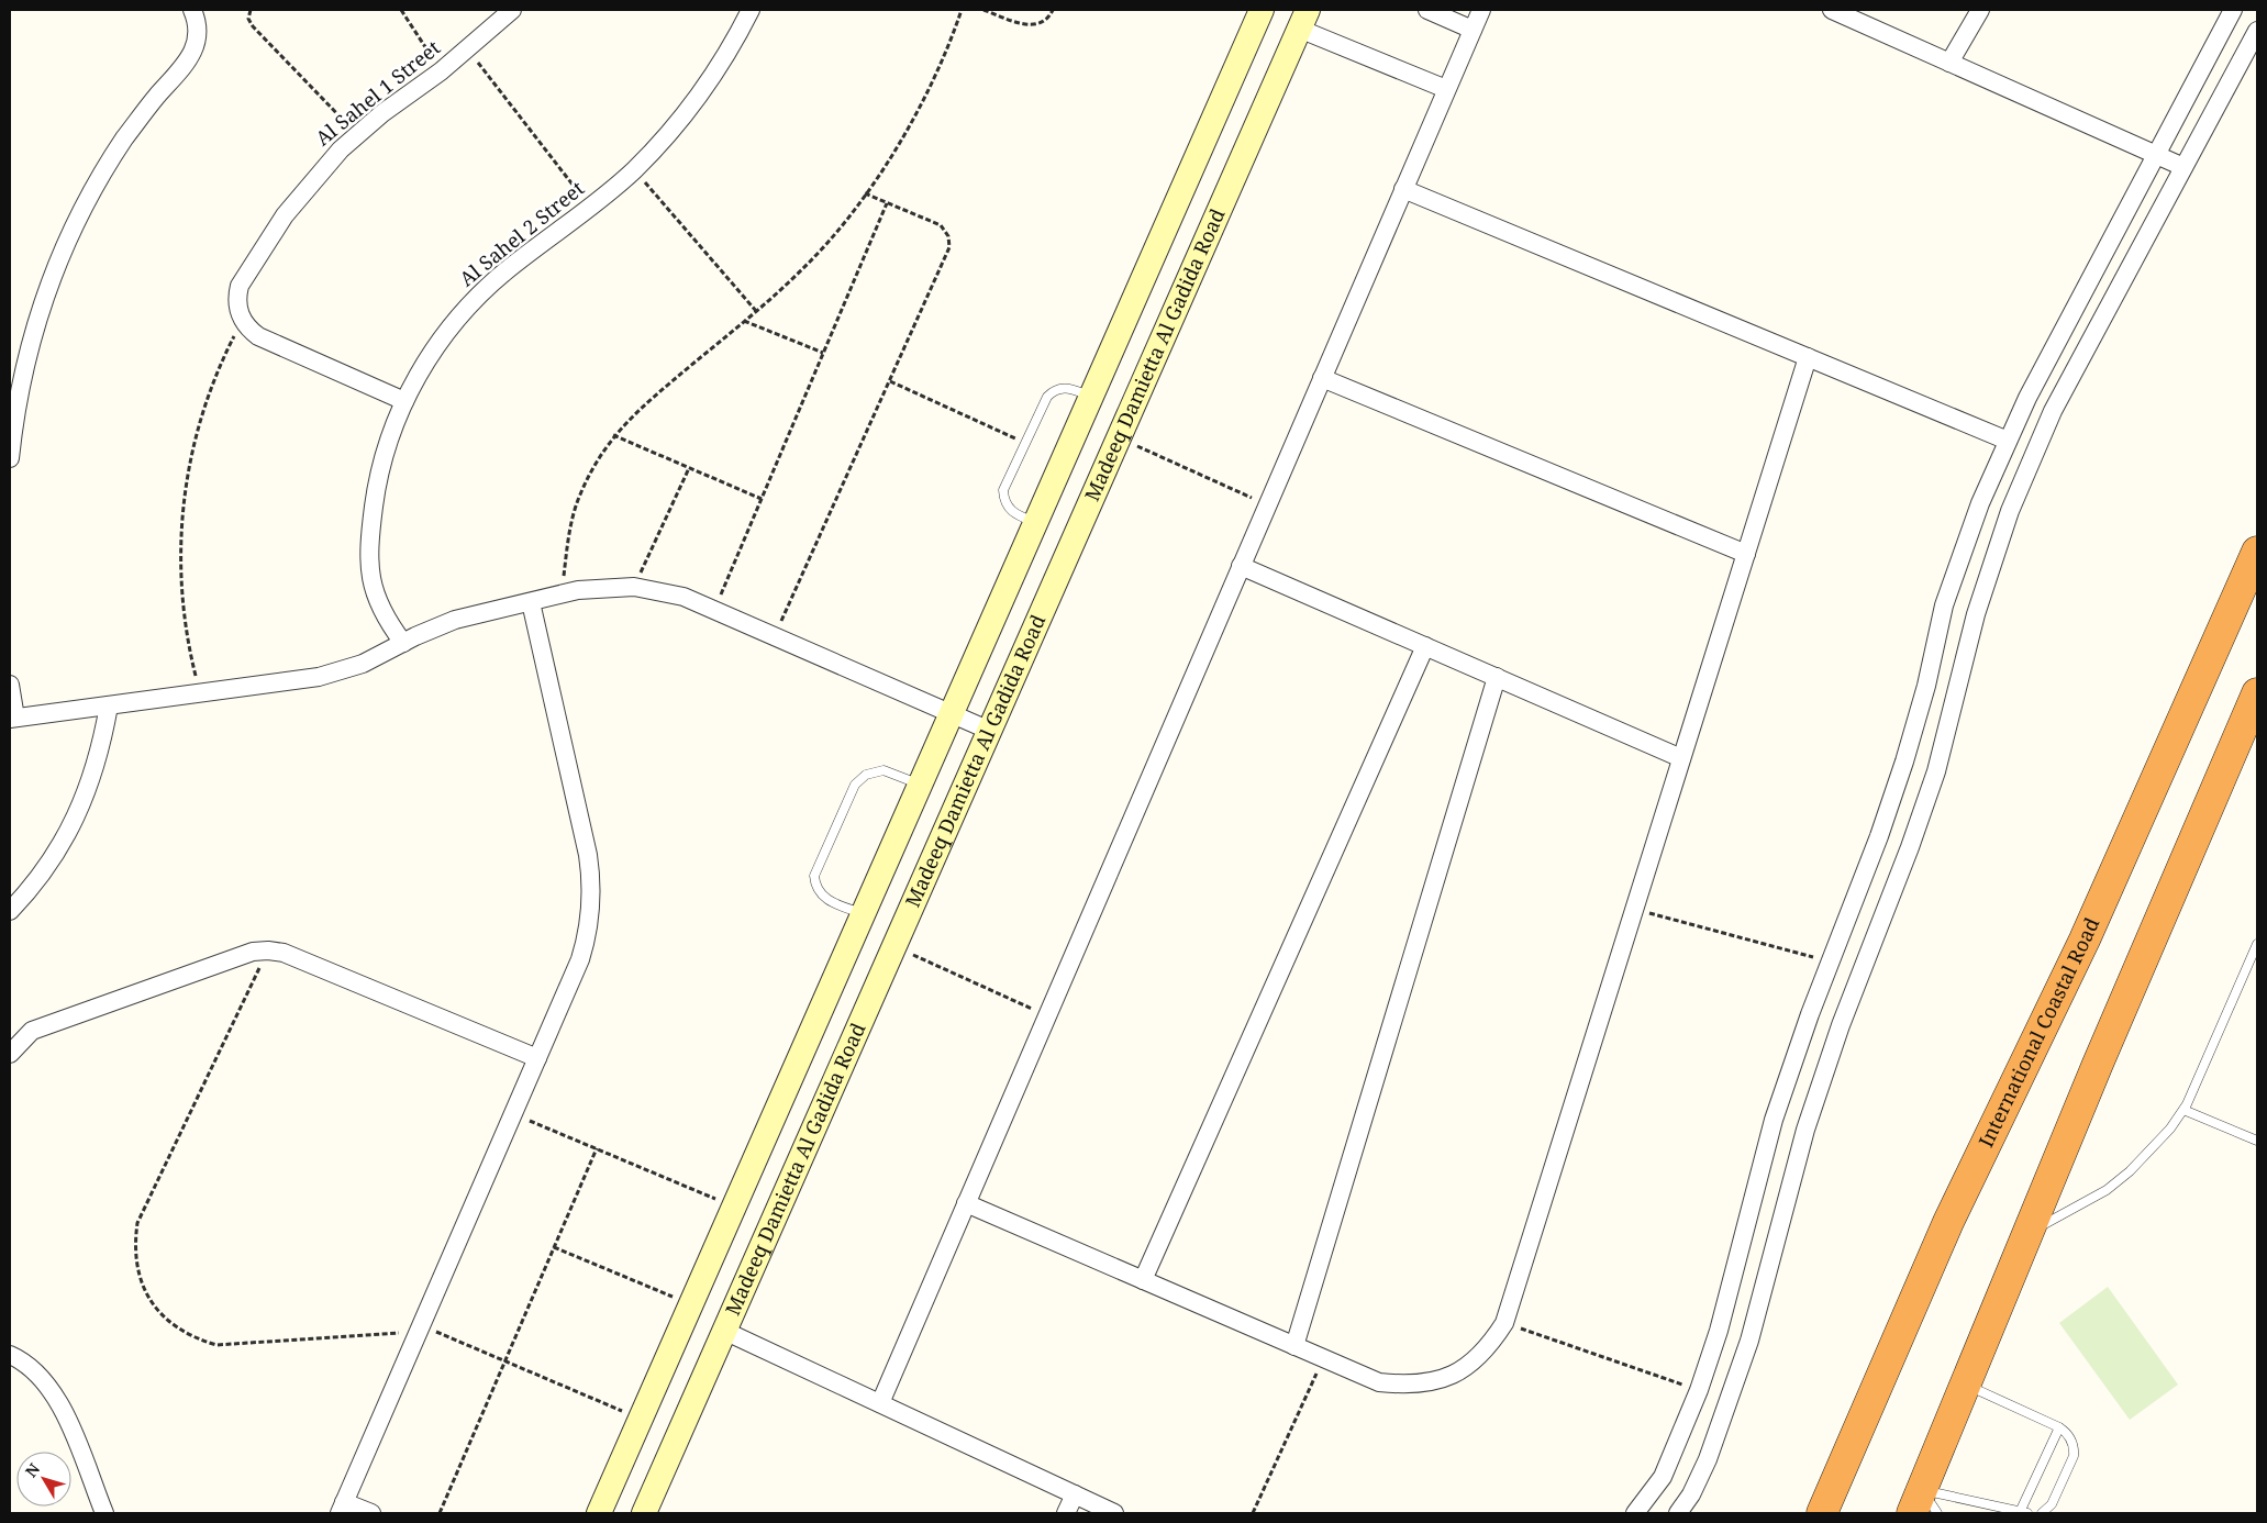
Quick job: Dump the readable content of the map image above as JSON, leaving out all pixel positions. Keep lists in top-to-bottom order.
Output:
{
  "streets": {
    "highway": ["International Coastal Road"],
    "street": ["Al Sahel 1 Street", "Al Sahel 2 Street", "Madeeq Damietta Al Gadida Road"]
  },
  "north": "top left"
}
